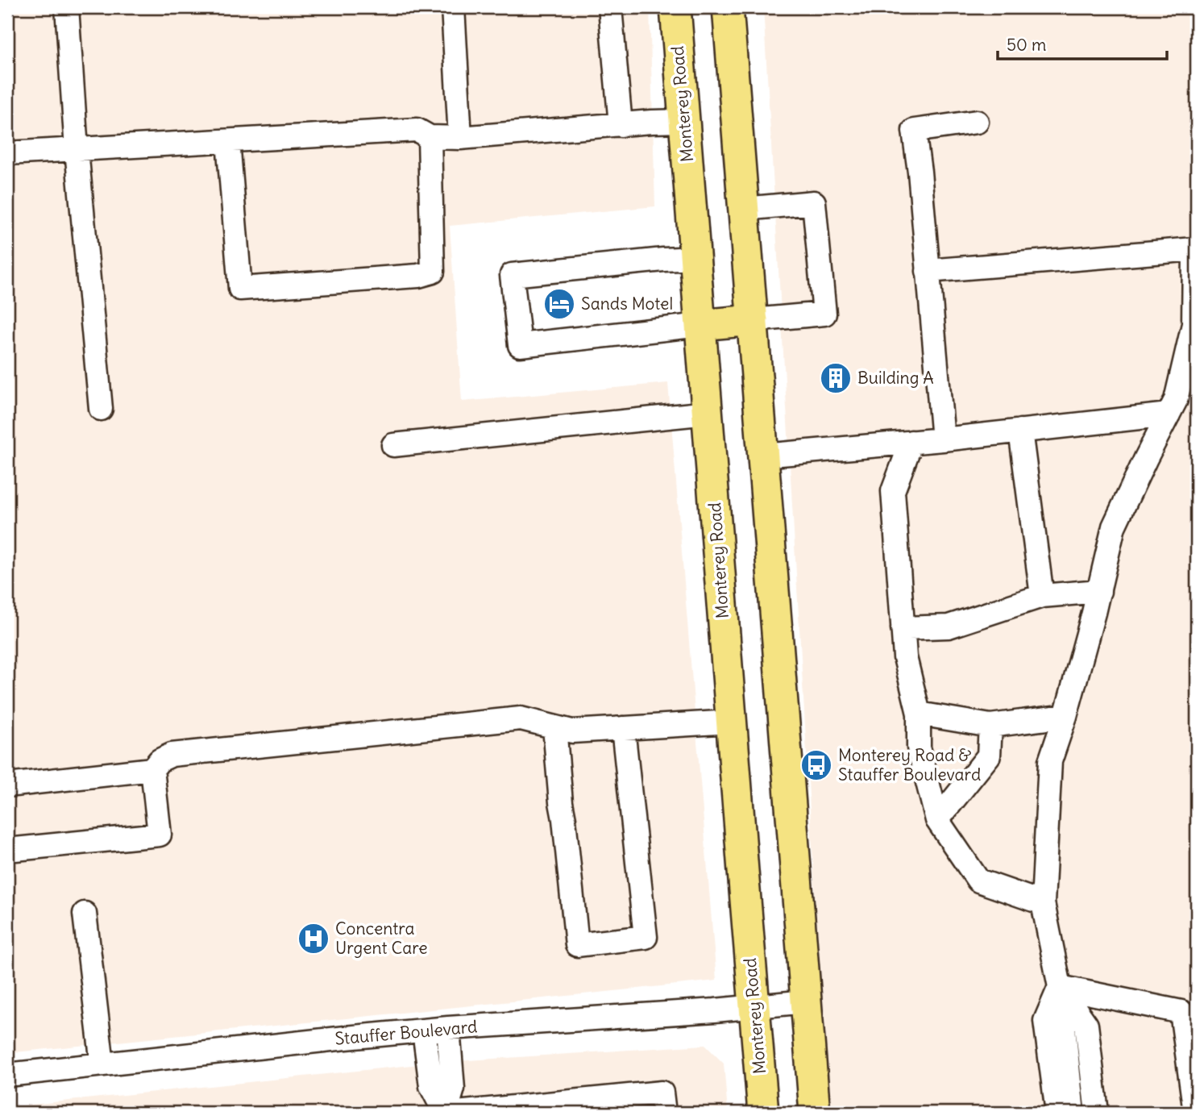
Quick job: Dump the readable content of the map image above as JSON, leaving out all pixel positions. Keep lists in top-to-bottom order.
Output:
{
  "streets": {
    "main road": ["Monterey Road"],
    "street": ["Stauffer Boulevard"]
  },
  "crossings": [
    ["Monterey Road", "Stauffer Boulevard"]
  ],
  "places": {
    "hotel": ["Sands Motel"],
    "building": ["Building A"],
    "bus stop": ["Monterey Road & Stauffer Boulevard"],
    "hospital": ["Concentra Urgent Care"]
  },
  "scale_bar": "50 m"
}
